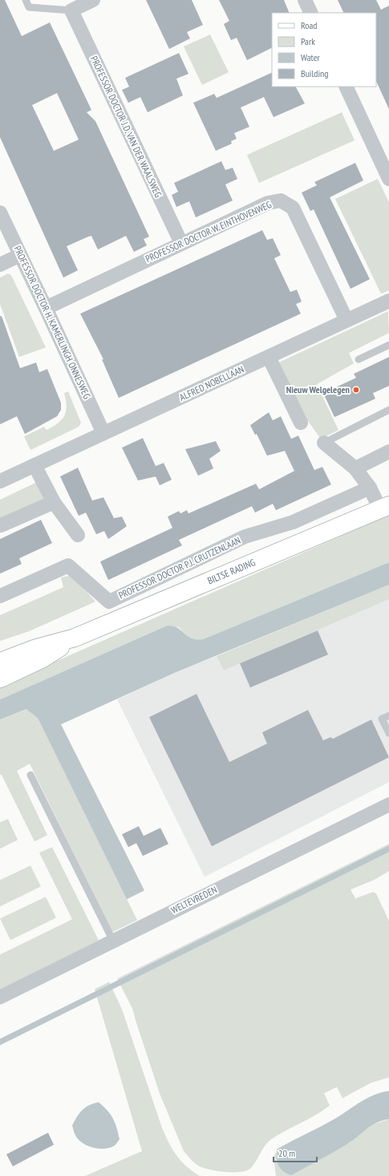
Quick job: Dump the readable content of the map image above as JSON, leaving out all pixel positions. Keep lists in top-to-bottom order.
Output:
{
  "streets": {
    "main road": ["BILTSE RADING"],
    "street": [
      "PROFESSOR DOCTOR J.D. VAN DER WAALSWEG",
      "PROFESSOR DOCTOR W. EINTHOVENWEG",
      "PROFESSOR DOCTOR H. KAMERLINGH ONNESWEG",
      "ALFRED NOBELLAAN",
      "PROFESSOR DOCTOR P.J. CRUTZENLAAN",
      "WELTEVREDEN"
    ]
  },
  "crossings": [
    ["PROFESSOR DOCTOR J.D. VAN DER WAALSWEG", "PROFESSOR DOCTOR W. EINTHOVENWEG"],
    ["PROFESSOR DOCTOR W. EINTHOVENWEG", "PROFESSOR DOCTOR H. KAMERLINGH ONNESWEG"],
    ["PROFESSOR DOCTOR W. EINTHOVENWEG", "ALFRED NOBELLAAN"],
    ["PROFESSOR DOCTOR H. KAMERLINGH ONNESWEG", "ALFRED NOBELLAAN"]
  ],
  "places": ["Nieuw Welgelegen"],
  "legend": [
    "Road",
    "Park",
    "Water",
    "Building"
  ],
  "scale_bar": "20 m"
}
